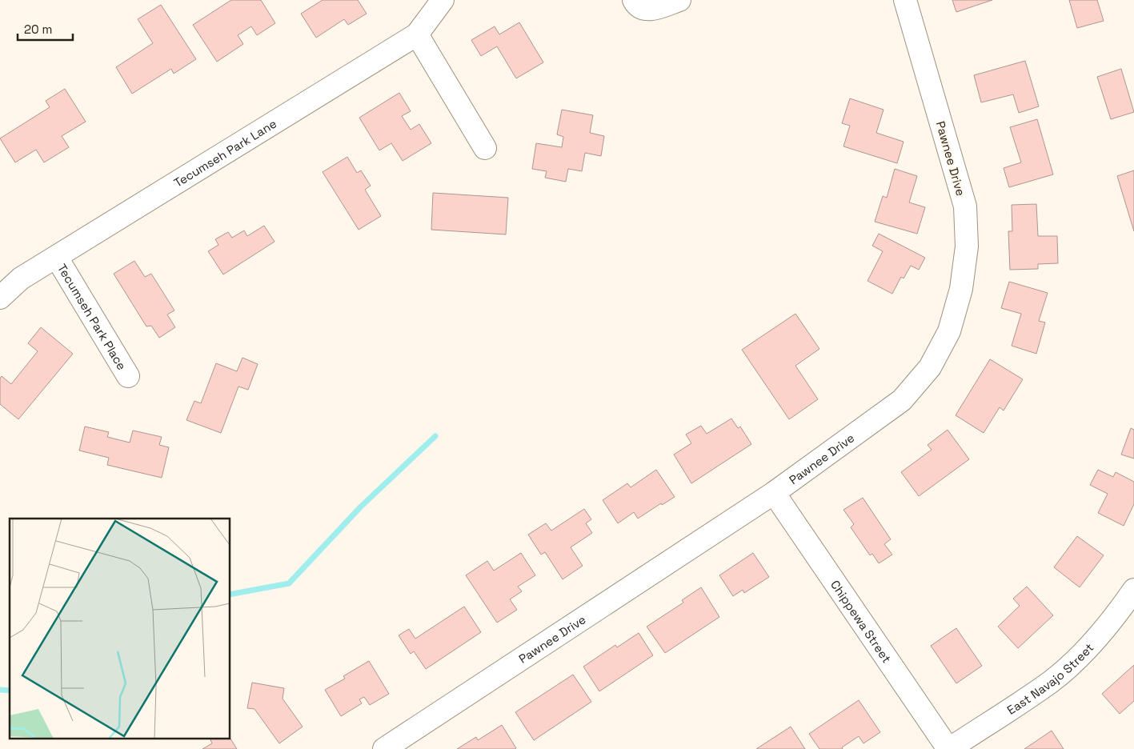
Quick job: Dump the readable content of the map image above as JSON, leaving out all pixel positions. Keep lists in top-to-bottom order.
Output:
{
  "streets": {
    "street": [
      "Tecumseh Park Lane",
      "Pawnee Drive",
      "Tecumseh Park Place",
      "Chippewa Street",
      "East Navajo Street"
    ]
  },
  "crossings": [
    ["Tecumseh Park Lane", "Tecumseh Park Place"],
    ["Pawnee Drive", "Chippewa Street"],
    ["Chippewa Street", "East Navajo Street"]
  ],
  "scale_bar": "20 m"
}
